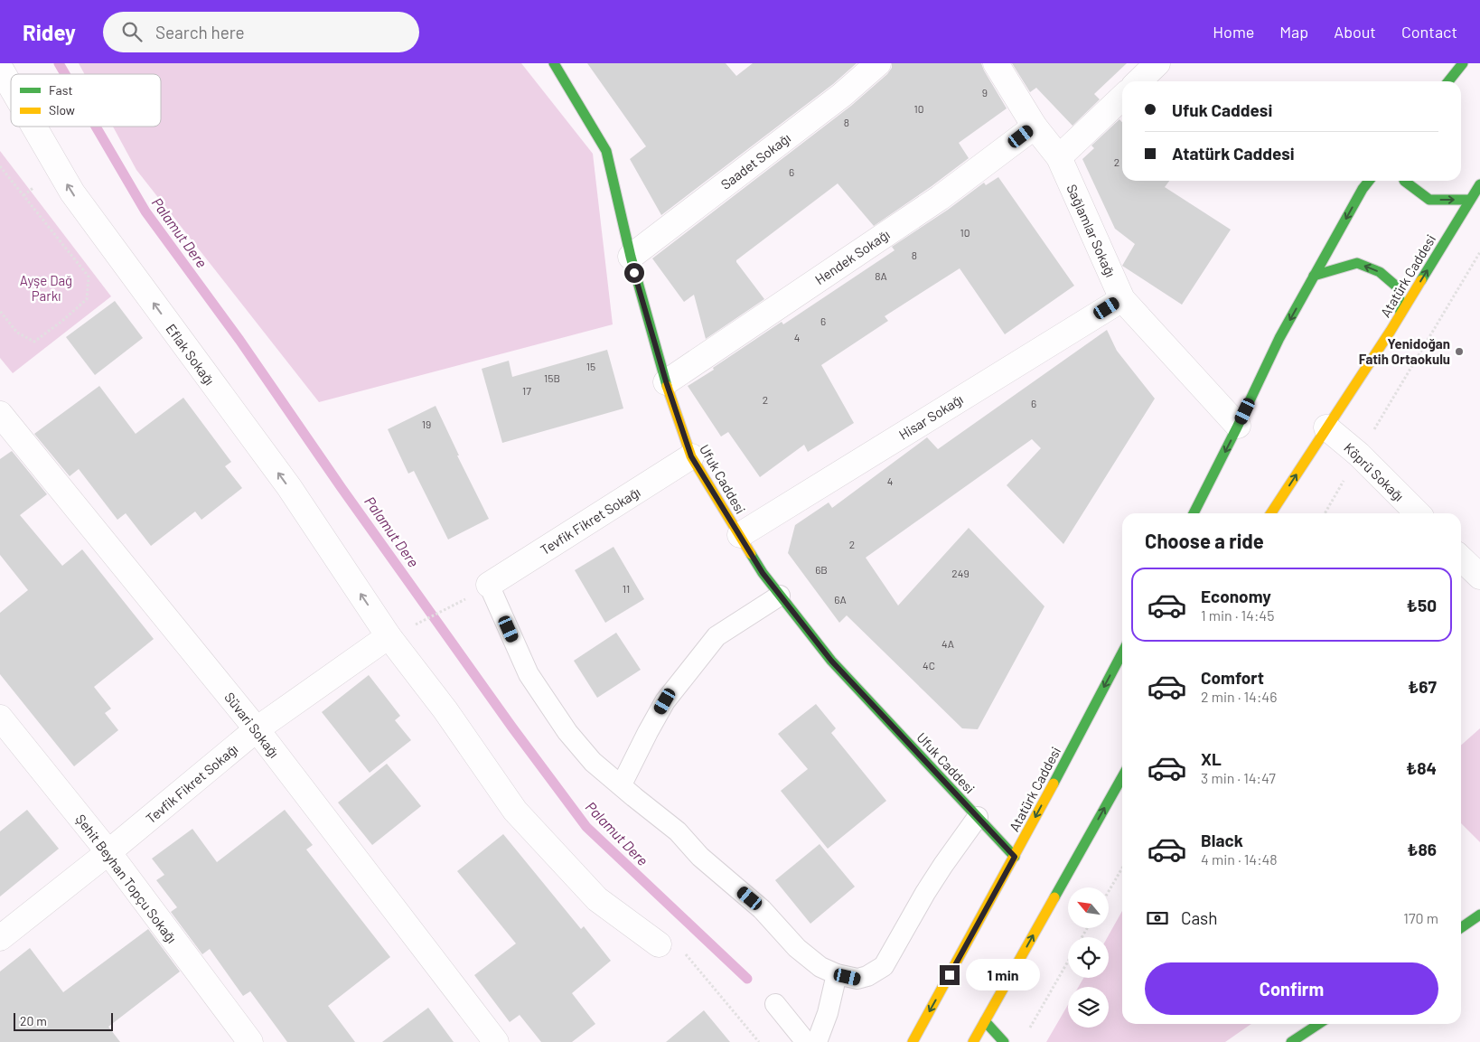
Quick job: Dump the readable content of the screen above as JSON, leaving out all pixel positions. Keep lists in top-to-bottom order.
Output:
{
  "streets": {
    "main road": ["Atatürk Caddesi", "Ufuk Caddesi"],
    "street": [
      "Saadet Sokağı",
      "Sağlamlar Sokağı",
      "Hendek Sokağı",
      "Eflak Sokağı",
      "Hisar Sokağı",
      "Köprü Sokağı",
      "Tevfik Fikret Sokağı",
      "Süvari Sokağı",
      "Şehit Beyhan Topçu Sokağı"
    ]
  },
  "crossings": [
    ["Saadet Sokağı", "Ufuk Caddesi"],
    ["Sağlamlar Sokağı", "Hendek Sokağı"],
    ["Sağlamlar Sokağı", "Hisar Sokağı"],
    ["Hendek Sokağı", "Ufuk Caddesi"],
    ["Atatürk Caddesi", "Köprü Sokağı"],
    ["Atatürk Caddesi", "Ufuk Caddesi"],
    ["Eflak Sokağı", "Tevfik Fikret Sokağı"],
    ["Hisar Sokağı", "Ufuk Caddesi"],
    ["Ufuk Caddesi", "Tevfik Fikret Sokağı"],
    ["Tevfik Fikret Sokağı", "Süvari Sokağı"],
    ["Tevfik Fikret Sokağı", "Şehit Beyhan Topçu Sokağı"]
  ],
  "one_way": ["Eflak Sokağı"],
  "water": ["Palamut Dere"],
  "parks": ["Ayşe Dağ Parkı"],
  "places": ["Yenidoğan Fatih Ortaokulu"],
  "house_numbers": [
    "9",
    "10",
    "8",
    "2",
    "6",
    "10",
    "8",
    "8A",
    "6",
    "4",
    "15",
    "15B",
    "17",
    "2",
    "6",
    "19",
    "4",
    "2",
    "6B",
    "249",
    "11",
    "6A",
    "4A",
    "4C"
  ],
  "legend": ["Fast", "Slow"],
  "scale_bar": "20 m",
  "north": "top left",
  "page": {
    "header": "Ridey",
    "search": "Search here",
    "nav": [
      "Home",
      "Map",
      "About",
      "Contact"
    ],
    "banner": ["Ufuk Caddesi", "Atatürk Caddesi"],
    "heading": "Choose a ride",
    "list": [
      {
        "name": "Economy",
        "note": "1 min · 14:45",
        "value": "₺50"
      },
      {
        "name": "Comfort",
        "note": "2 min · 14:46",
        "value": "₺67"
      },
      {
        "name": "XL",
        "note": "3 min · 14:47",
        "value": "₺84"
      },
      {
        "name": "Black",
        "note": "4 min · 14:48",
        "value": "₺86"
      }
    ],
    "pay": ["Cash", "170 m"],
    "buttons": "Confirm",
    "bubble": "1 min",
    "scale": "20 m"
  }
}
